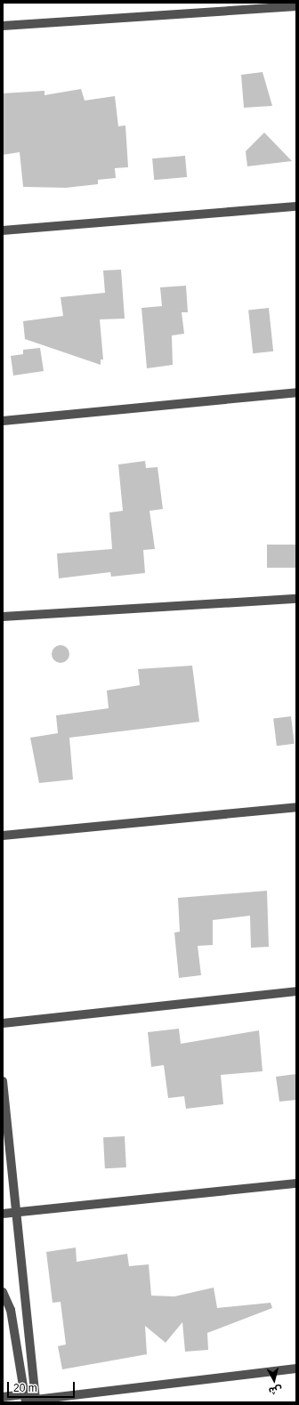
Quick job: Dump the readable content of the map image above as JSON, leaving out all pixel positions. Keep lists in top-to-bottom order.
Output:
{
  "scale_bar": "20 m",
  "north": "bottom"
}
